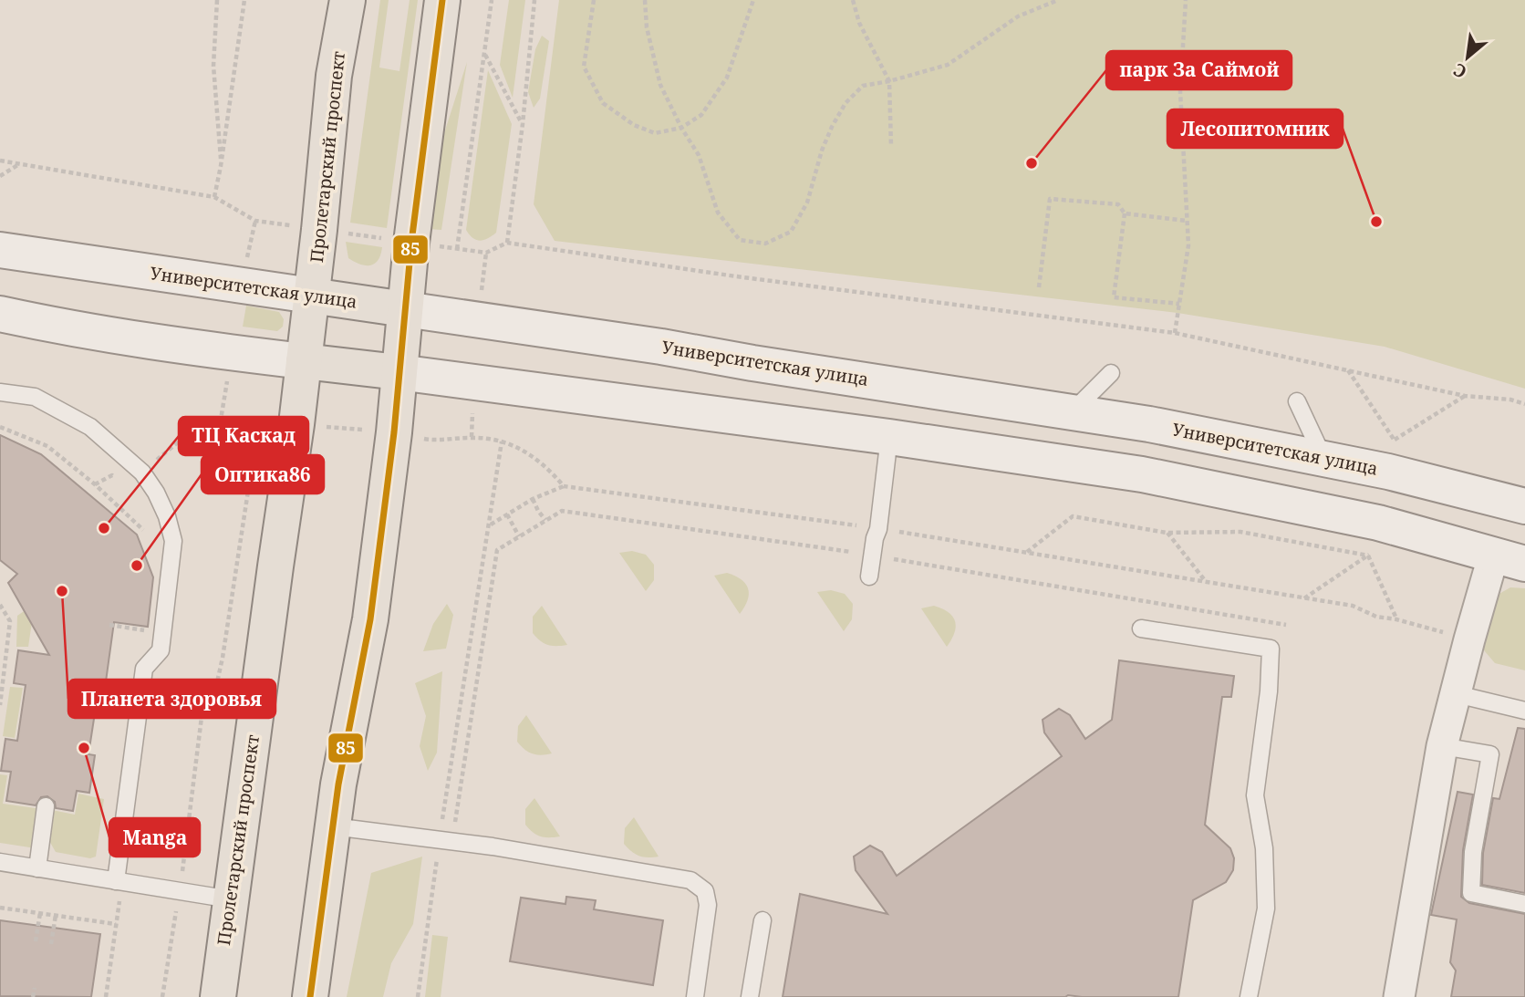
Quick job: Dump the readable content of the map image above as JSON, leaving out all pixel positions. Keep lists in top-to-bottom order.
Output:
{
  "streets": {
    "main road": ["Пролетарский проспект", "Университетская улица"]
  },
  "crossings": [
    ["Пролетарский проспект", "Университетская улица"]
  ],
  "places": [
    "парк За Саймой",
    "Лесопитомник",
    "ТЦ Каскад",
    "Оптика86",
    "Планета здоровья",
    "Manga"
  ],
  "lines": ["transit line 85"],
  "north": "bottom left"
}
